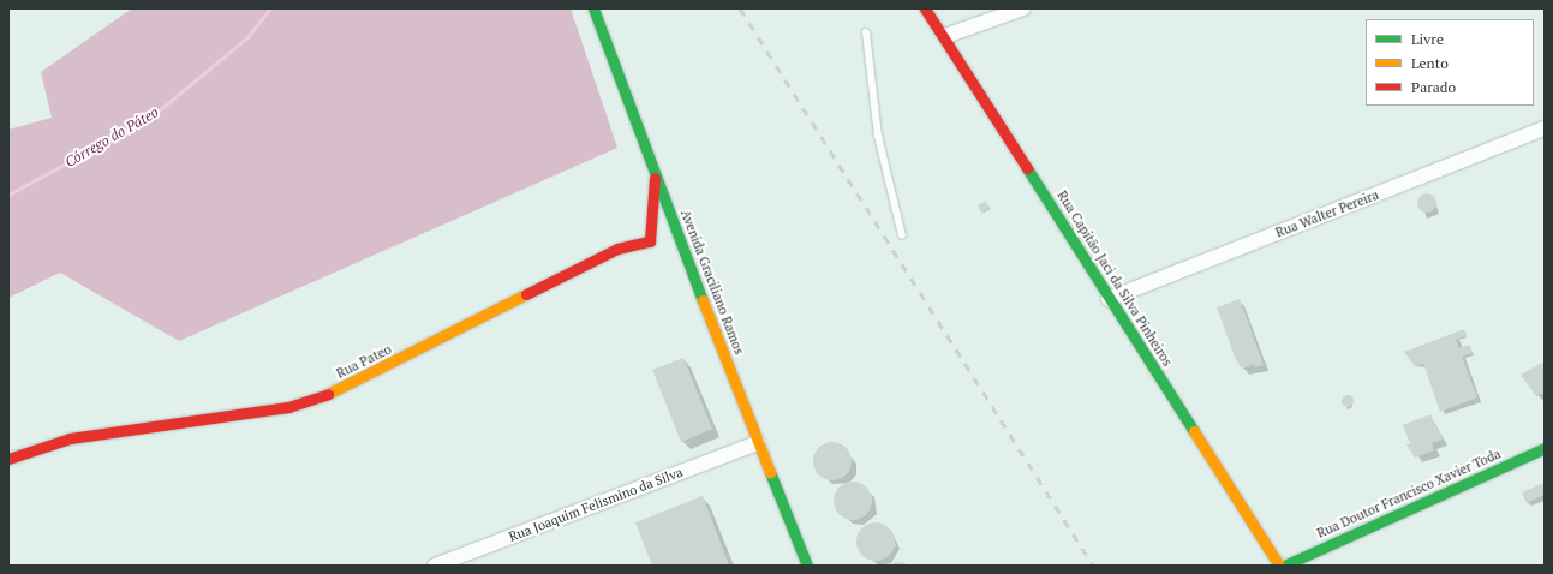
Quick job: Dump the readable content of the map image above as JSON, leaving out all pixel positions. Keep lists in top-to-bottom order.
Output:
{
  "streets": {
    "street": [
      "Rua Walter Pereira",
      "Rua Capitão Jaci da Silva Pinheiros",
      "Avenida Graciliano Ramos",
      "Rua Pateo",
      "Rua Doutor Francisco Xavier Toda",
      "Rua Joaquim Felismino da Silva"
    ]
  },
  "crossings": [
    ["Rua Walter Pereira", "Rua Capitão Jaci da Silva Pinheiros"],
    ["Avenida Graciliano Ramos", "Rua Pateo"],
    ["Avenida Graciliano Ramos", "Rua Joaquim Felismino da Silva"]
  ],
  "water": ["Córrego do Páteo"],
  "legend": ["Livre", "Lento", "Parado"]
}
